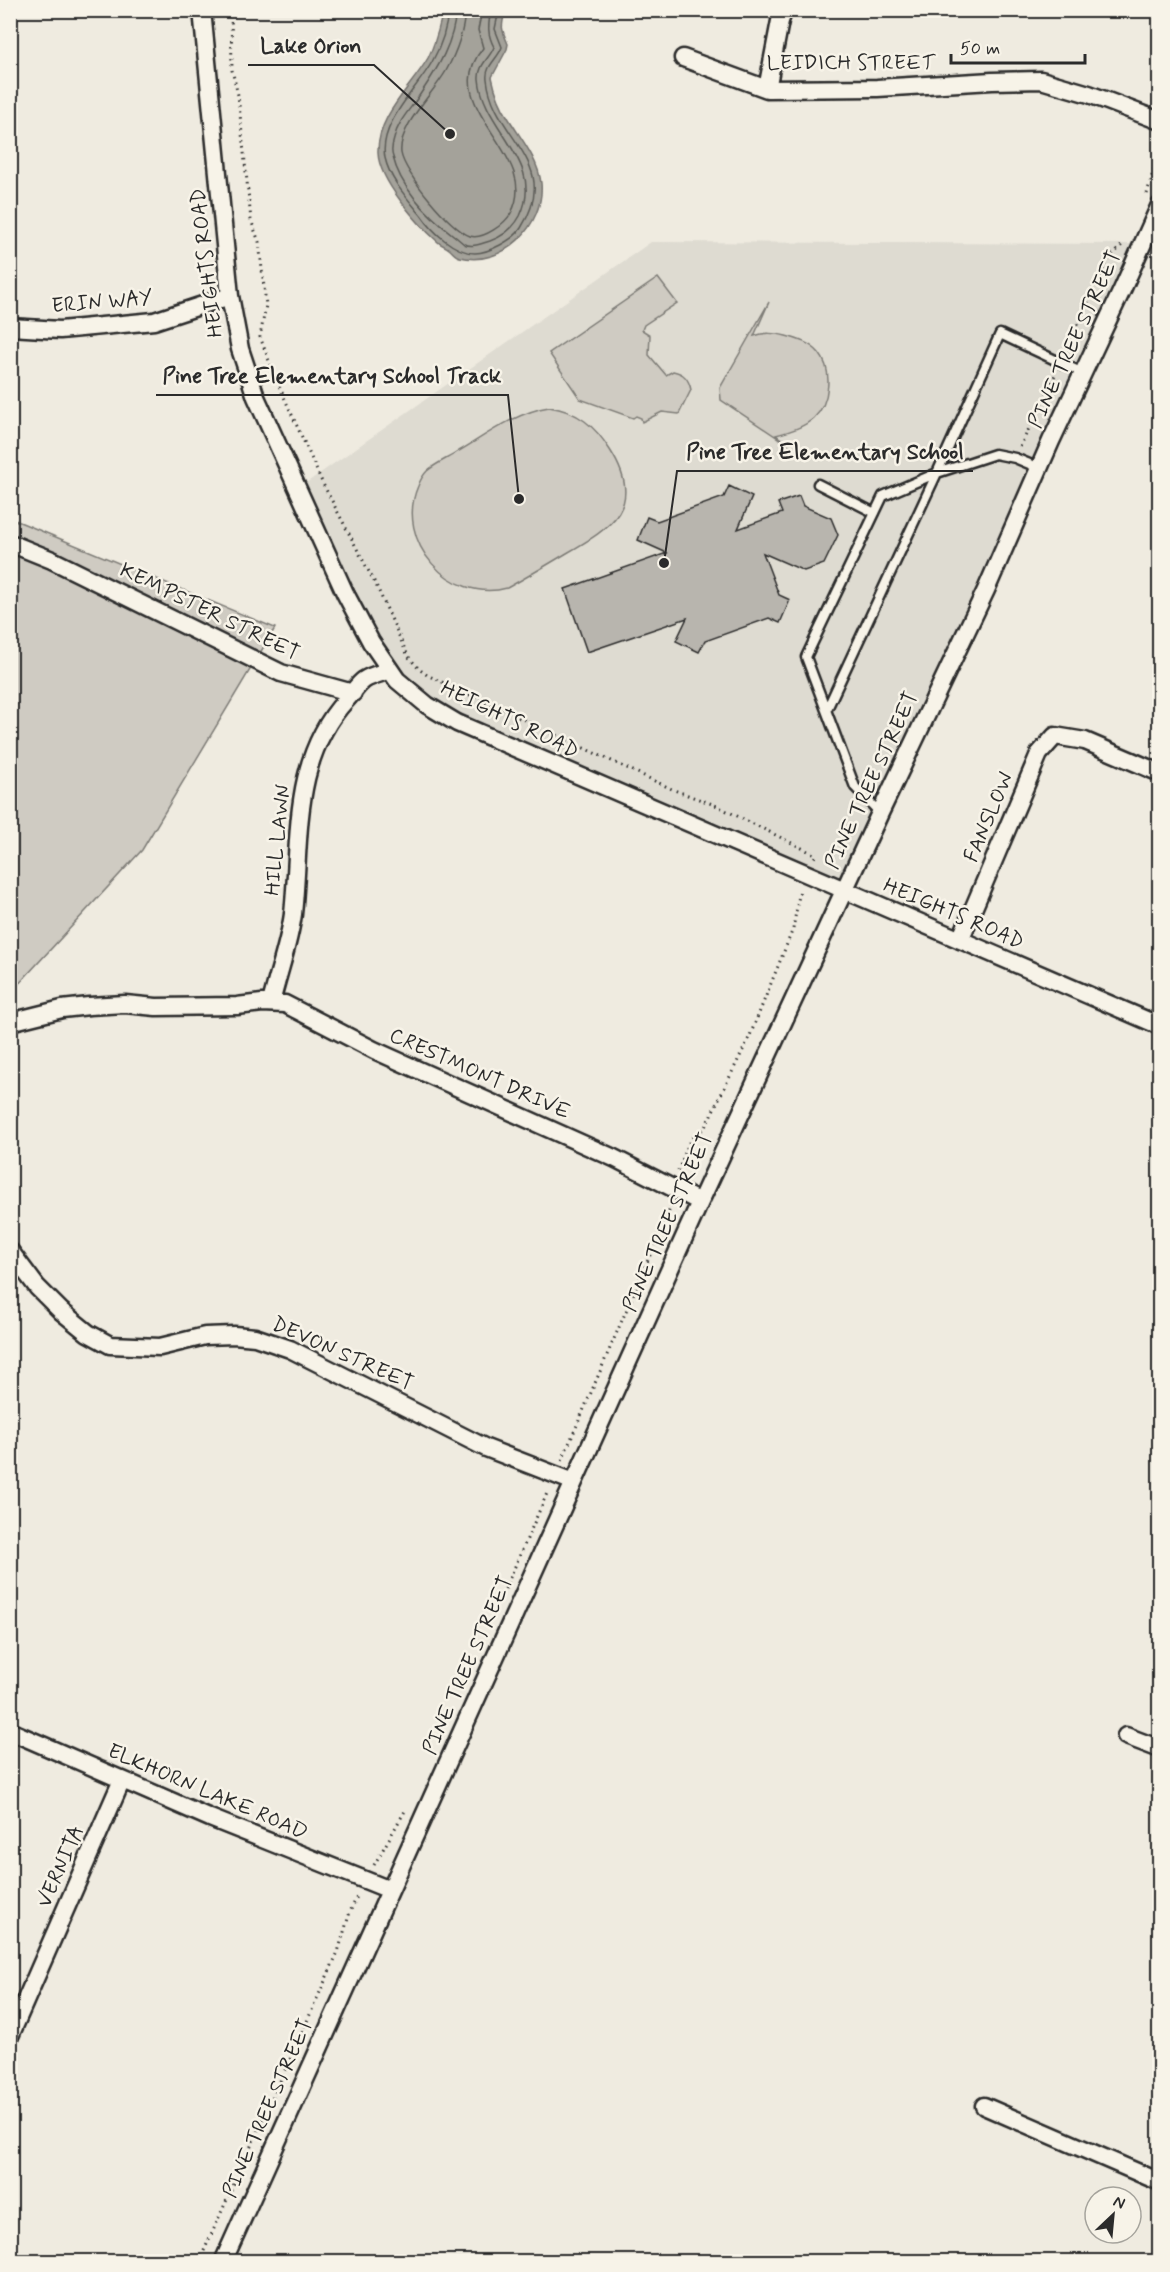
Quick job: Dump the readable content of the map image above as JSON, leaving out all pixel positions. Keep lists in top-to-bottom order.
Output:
{
  "streets": {
    "street": [
      "LEIDICH STREET",
      "HEIGHTS ROAD",
      "ERIN WAY",
      "PINE TREE STREET",
      "KEMPSTER STREET",
      "FANSLOW",
      "HILL LAWN",
      "CRESTMONT DRIVE",
      "DEVON STREET",
      "ELKHORN LAKE ROAD",
      "VERNITA"
    ]
  },
  "crossings": [
    ["HEIGHTS ROAD", "ERIN WAY"],
    ["HEIGHTS ROAD", "PINE TREE STREET"],
    ["HEIGHTS ROAD", "FANSLOW"],
    ["PINE TREE STREET", "CRESTMONT DRIVE"],
    ["PINE TREE STREET", "DEVON STREET"],
    ["PINE TREE STREET", "ELKHORN LAKE ROAD"],
    ["KEMPSTER STREET", "HILL LAWN"],
    ["HILL LAWN", "CRESTMONT DRIVE"],
    ["ELKHORN LAKE ROAD", "VERNITA"]
  ],
  "places": ["Lake Orion", "Pine Tree Elementary School Track", "Pine Tree Elementary School"],
  "scale_bar": "50 m",
  "north": "top right"
}
